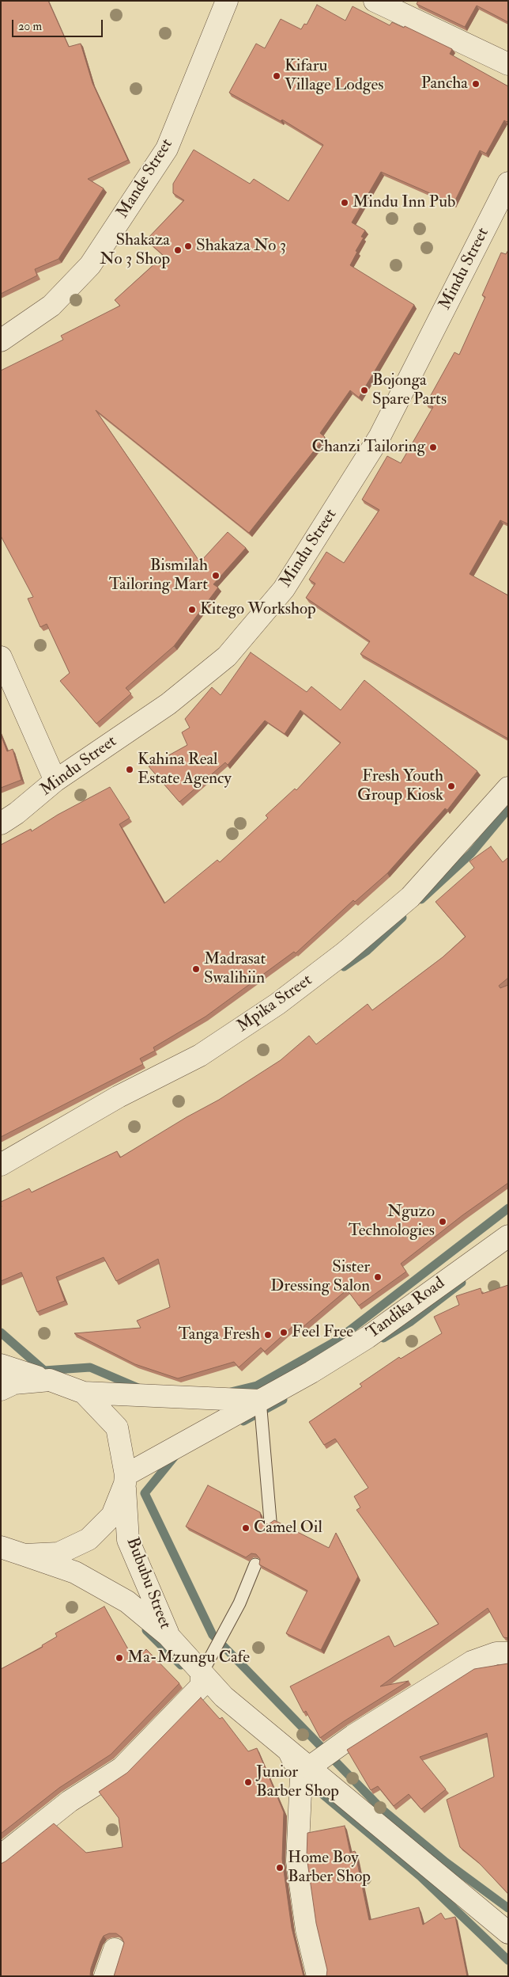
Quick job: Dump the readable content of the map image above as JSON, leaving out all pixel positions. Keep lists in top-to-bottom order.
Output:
{
  "streets": {
    "street": [
      "Mande Street",
      "Mindu Street",
      "Mpika Street",
      "Tandika Road",
      "Bububu Street"
    ]
  },
  "crossings": [
    ["Tandika Road", "Bububu Street"]
  ],
  "places": [
    "Kifaru Village Lodges",
    "Pancha",
    "Mindu Inn Pub",
    "Shakaza No 3",
    "Shakaza No 3 Shop",
    "Bojonga Spare Parts",
    "Chanzi Tailoring",
    "Bismilah Tailoring Mart",
    "Kitego Workshop",
    "Kahina Real Estate Agency",
    "Fresh Youth Group Kiosk",
    "Madrasat Swalihiin",
    "Nguzo Technologies",
    "Sister Dressing Salon",
    "Feel Free",
    "Tanga Fresh",
    "Camel Oil",
    "Ma-Mzungu Cafe",
    "Junior Barber Shop",
    "Home Boy Barber Shop"
  ],
  "scale_bar": "20 m"
}
